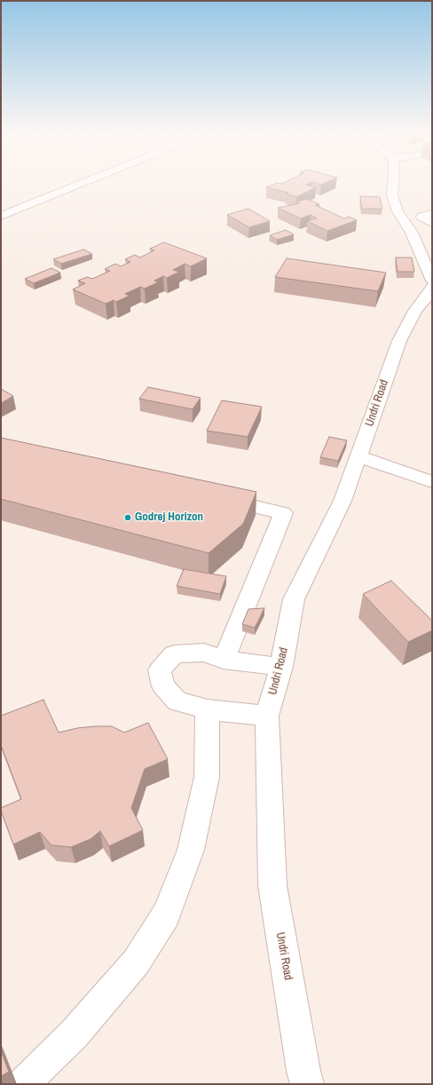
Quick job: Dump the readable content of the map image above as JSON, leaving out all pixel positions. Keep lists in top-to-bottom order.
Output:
{
  "streets": {
    "street": ["Undri Road"]
  },
  "places": ["Godrej Horizon"]
}
